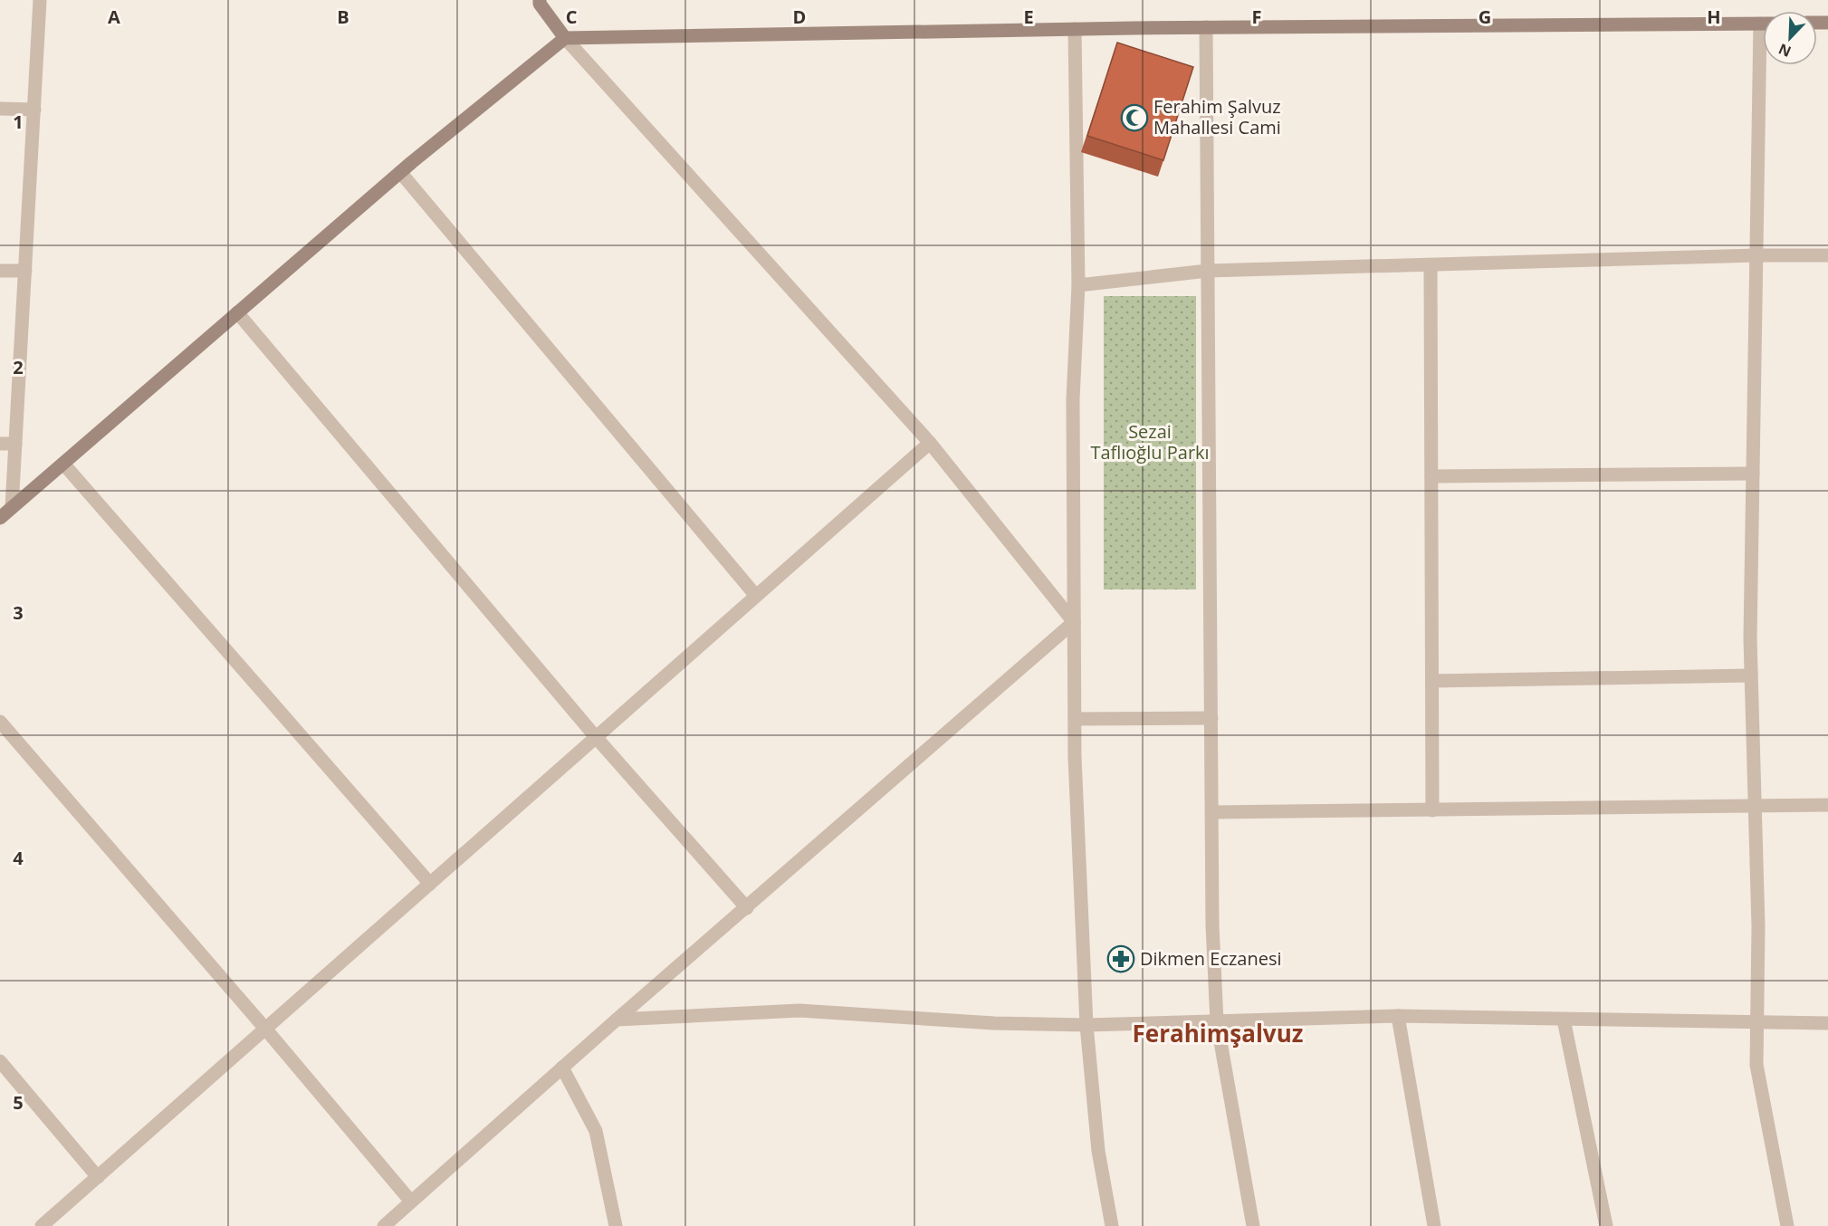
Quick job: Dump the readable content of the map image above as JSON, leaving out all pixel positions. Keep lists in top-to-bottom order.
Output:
{
  "districts": ["Ferahimşalvuz"],
  "parks": ["Sezai Taflıoğlu Parkı"],
  "places": {
    "mosque": ["Ferahim Şalvuz Mahallesi Cami"],
    "pharmacy": ["Dikmen Eczanesi"]
  },
  "north": "bottom left",
  "grid": {
    "columns": [
      "A",
      "B",
      "C",
      "D",
      "E",
      "F",
      "G",
      "H"
    ],
    "rows": [
      "1",
      "2",
      "3",
      "4",
      "5"
    ]
  }
}
